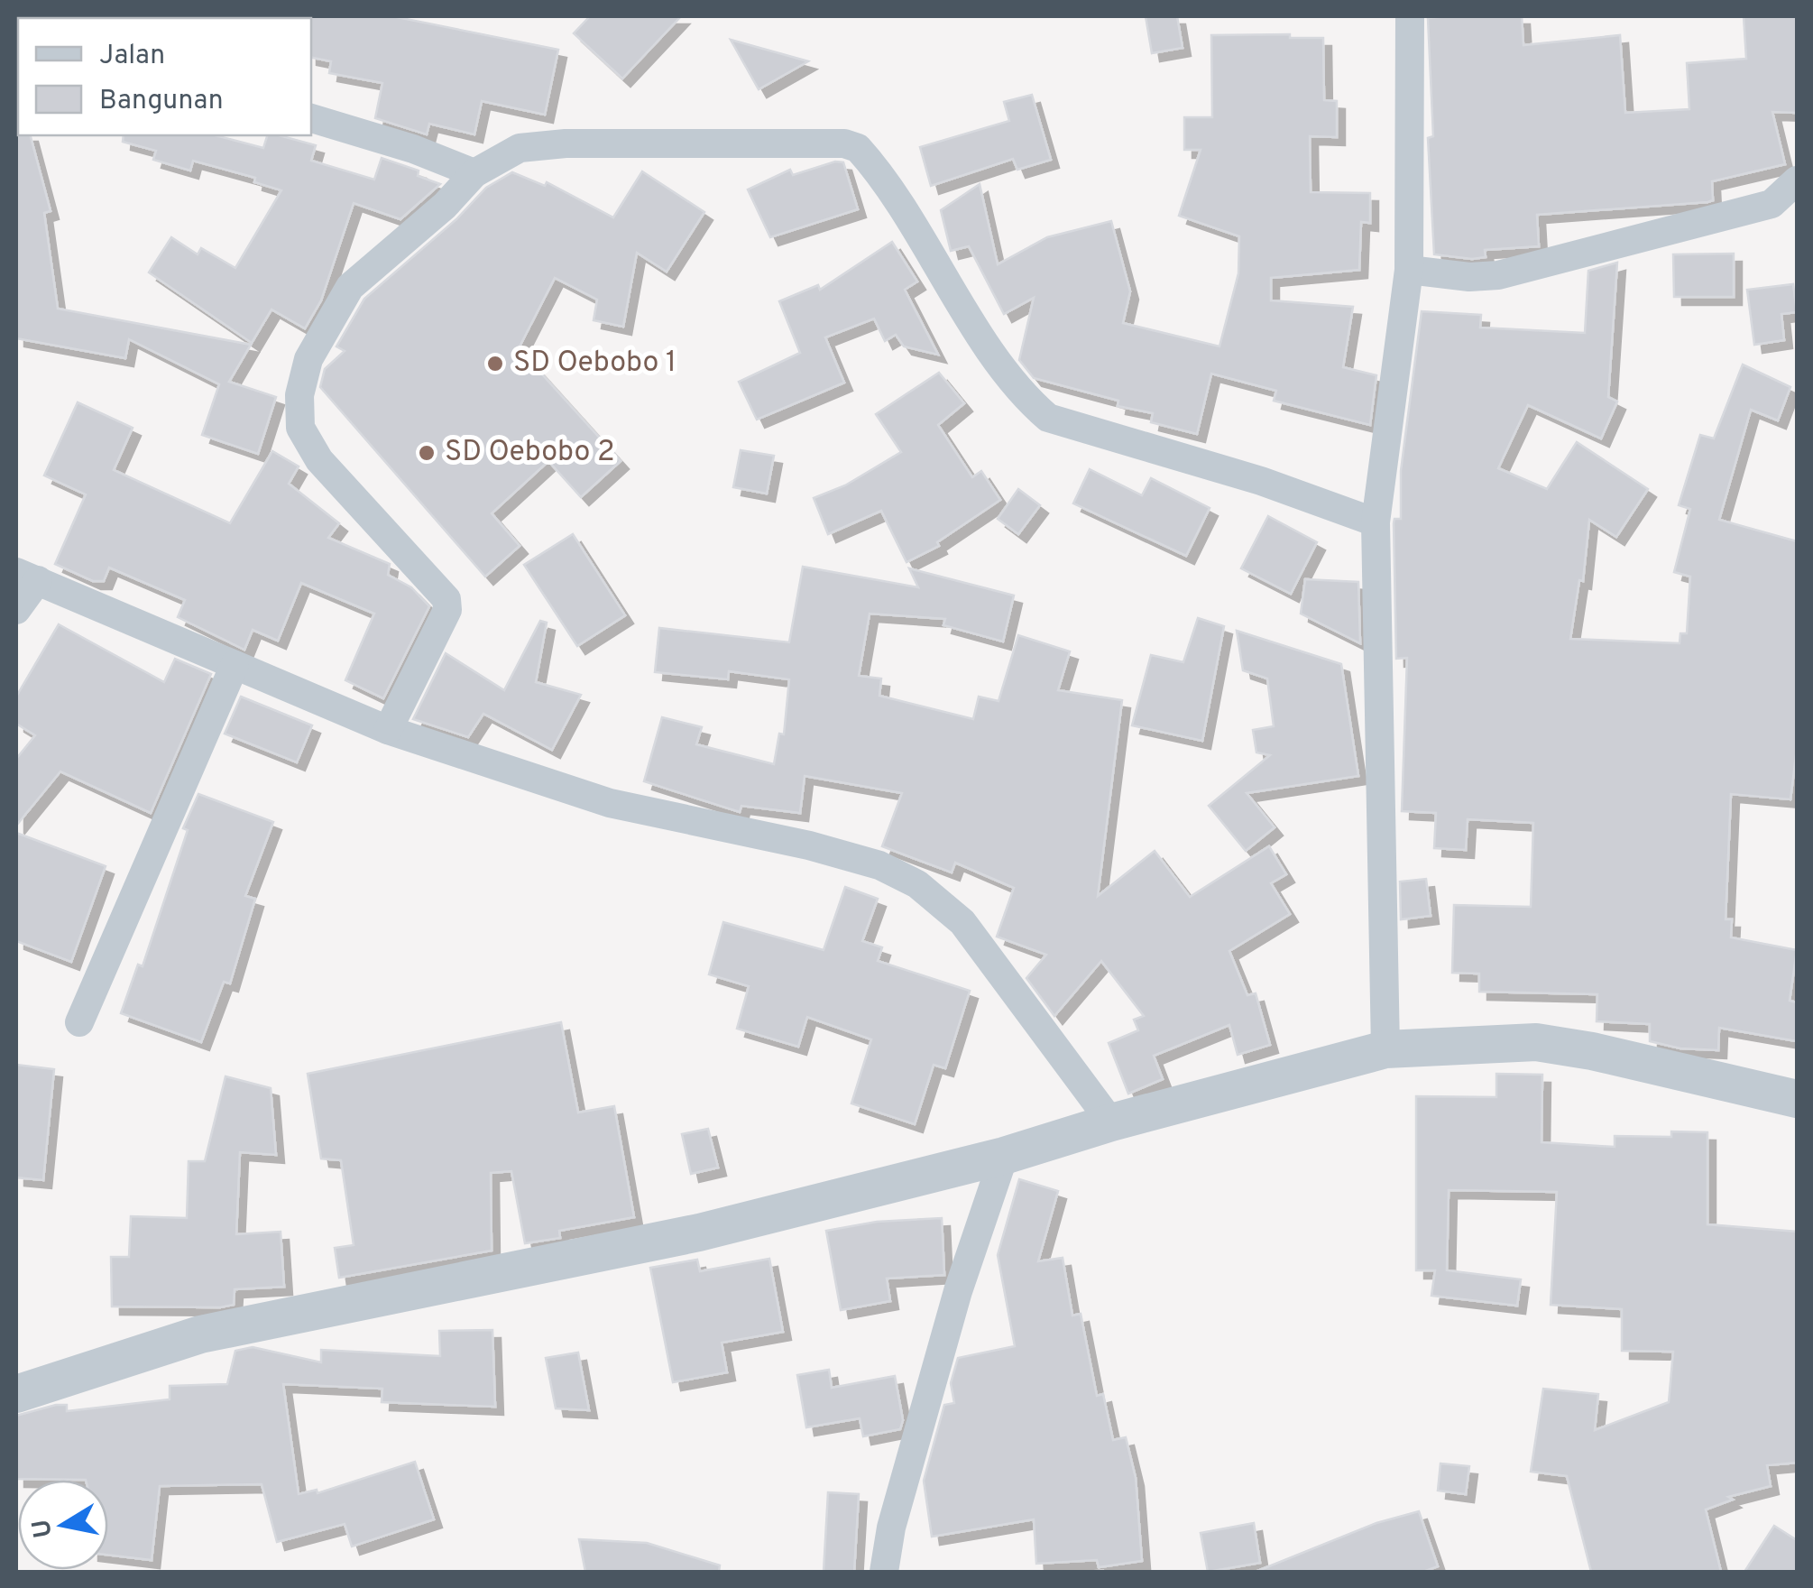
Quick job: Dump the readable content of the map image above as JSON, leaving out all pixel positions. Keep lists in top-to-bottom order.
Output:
{
  "places": ["SD Oebobo 1", "SD Oebobo 2"],
  "legend": ["Jalan", "Bangunan"],
  "north": "left"
}
